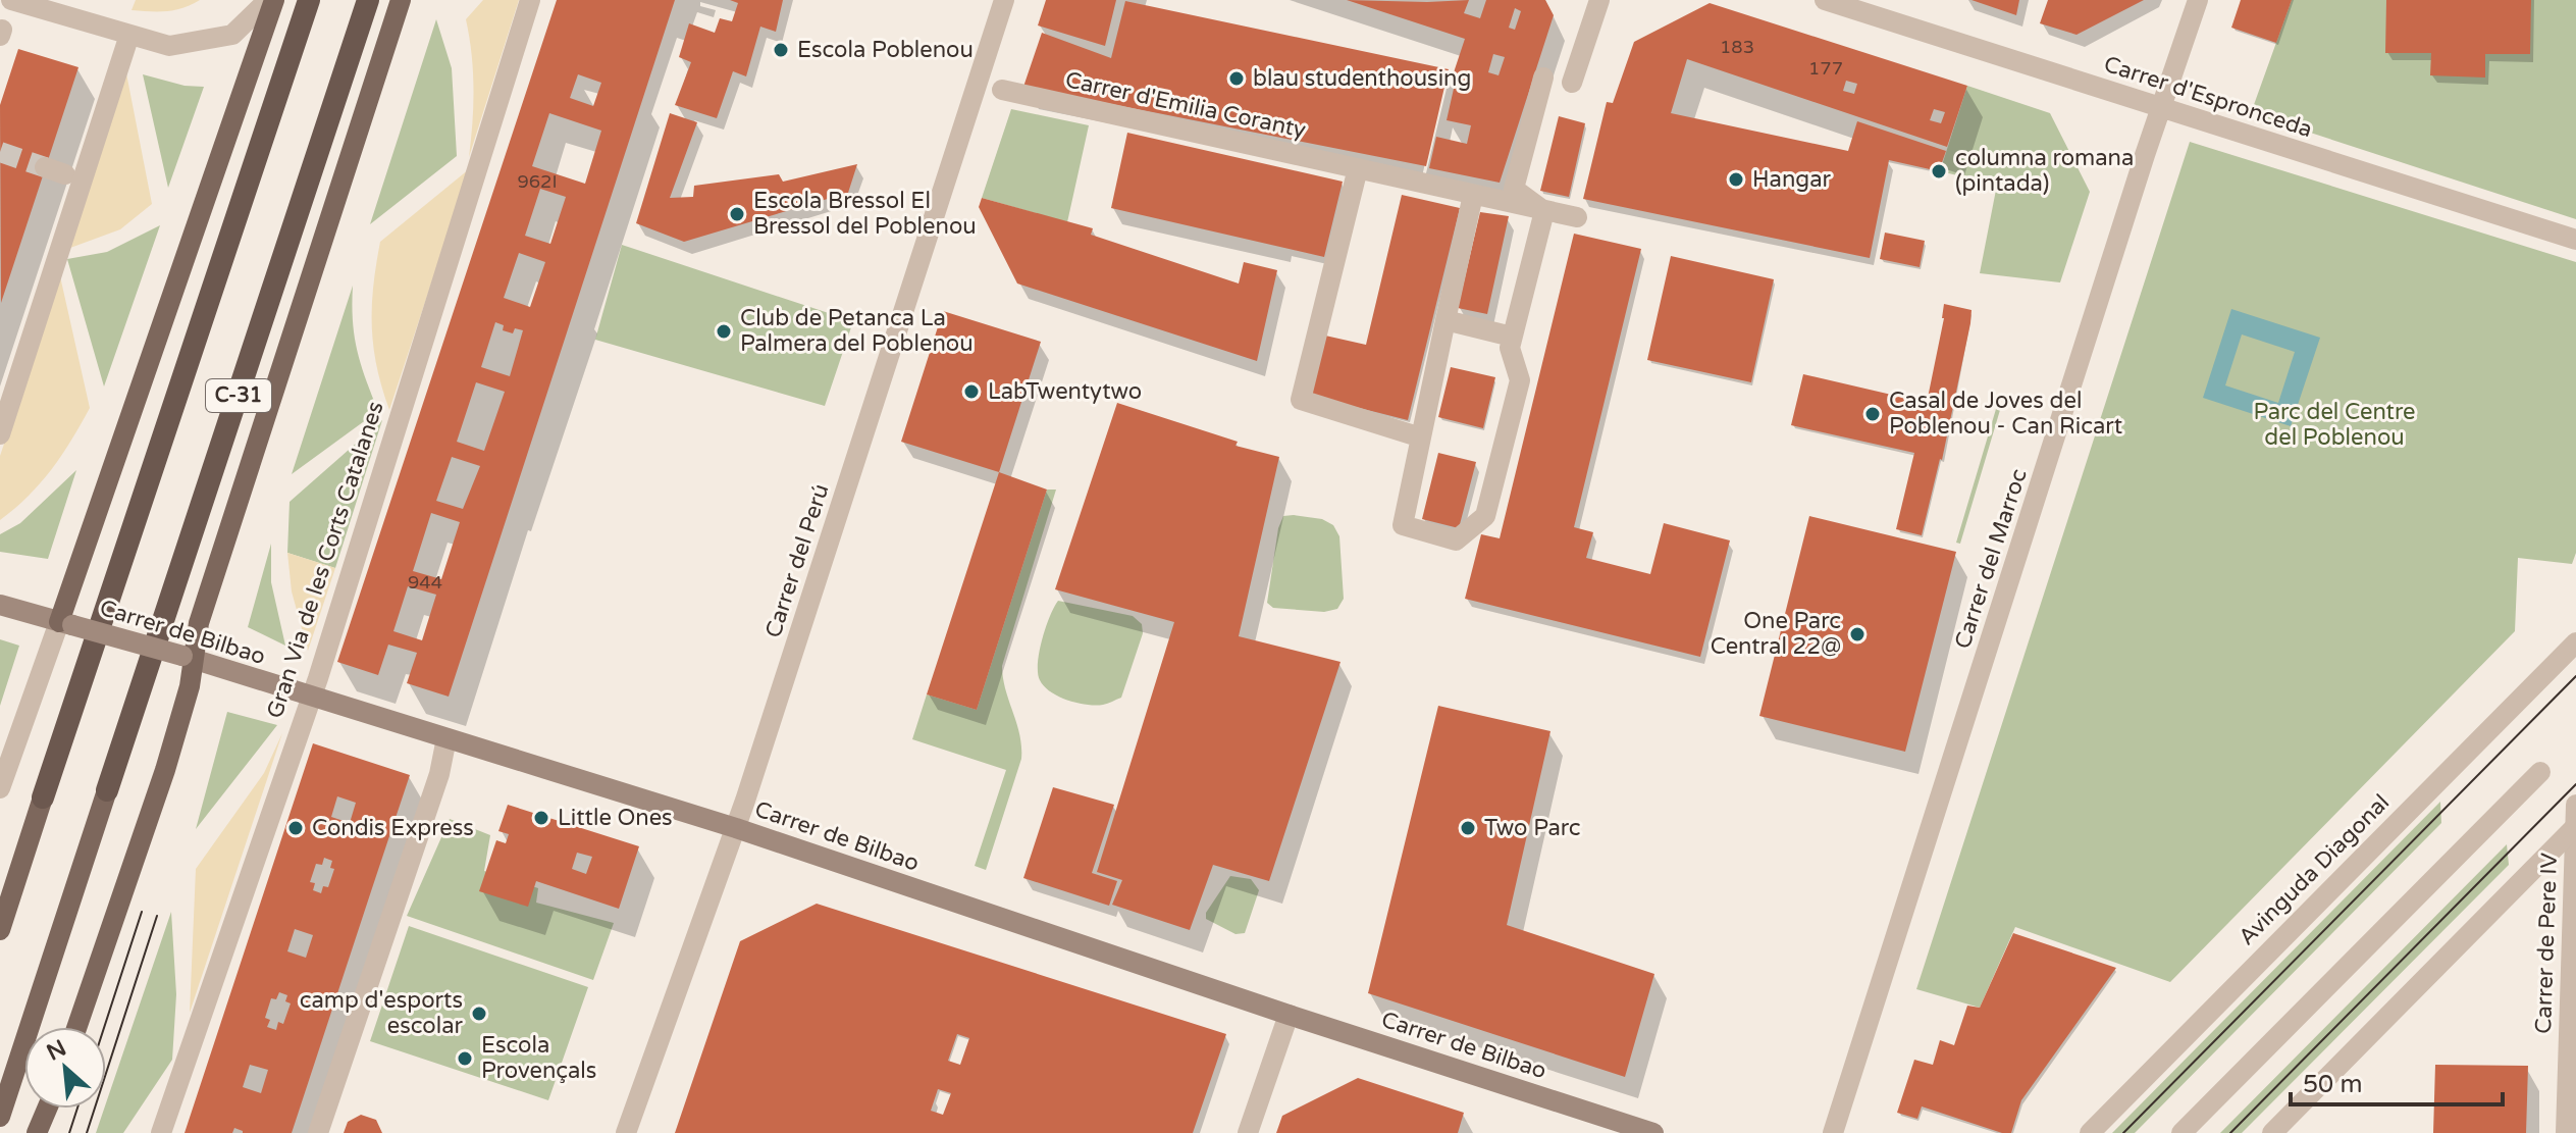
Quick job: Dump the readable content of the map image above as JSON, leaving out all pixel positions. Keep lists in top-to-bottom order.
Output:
{
  "streets": {
    "highway": ["C-31"],
    "main road": ["Carrer de Bilbao"],
    "street": [
      "Carrer d'Espronceda",
      "Carrer d'Emilia Coranty",
      "Carrer del Marroc",
      "Gran Via de les Corts Catalanes",
      "Carrer del Perú",
      "Avinguda Diagonal",
      "Carrer de Pere IV"
    ]
  },
  "crossings": [
    ["Carrer d'Espronceda", "Carrer del Marroc"],
    ["Gran Via de les Corts Catalanes", "Carrer de Bilbao"],
    ["Carrer del Perú", "Carrer de Bilbao"]
  ],
  "parks": ["Parc del Centre del Poblenou"],
  "places": [
    "Escola Poblenou",
    "blau studenthousing",
    "columna romana (pintada)",
    "Hangar",
    "Escola Bressol El Bressol del Poblenou",
    "Club de Petanca La Palmera del Poblenou",
    "LabTwentytwo",
    "Casal de Joves del Poblenou - Can Ricart",
    "One Parc Central 22@",
    "Little Ones",
    "Condis Express",
    "Two Parc",
    "camp d'esports escolar",
    "Escola Provençals"
  ],
  "house_numbers": [
    "183",
    "177",
    "962I",
    "944"
  ],
  "scale_bar": "50 m",
  "north": "top left"
}
